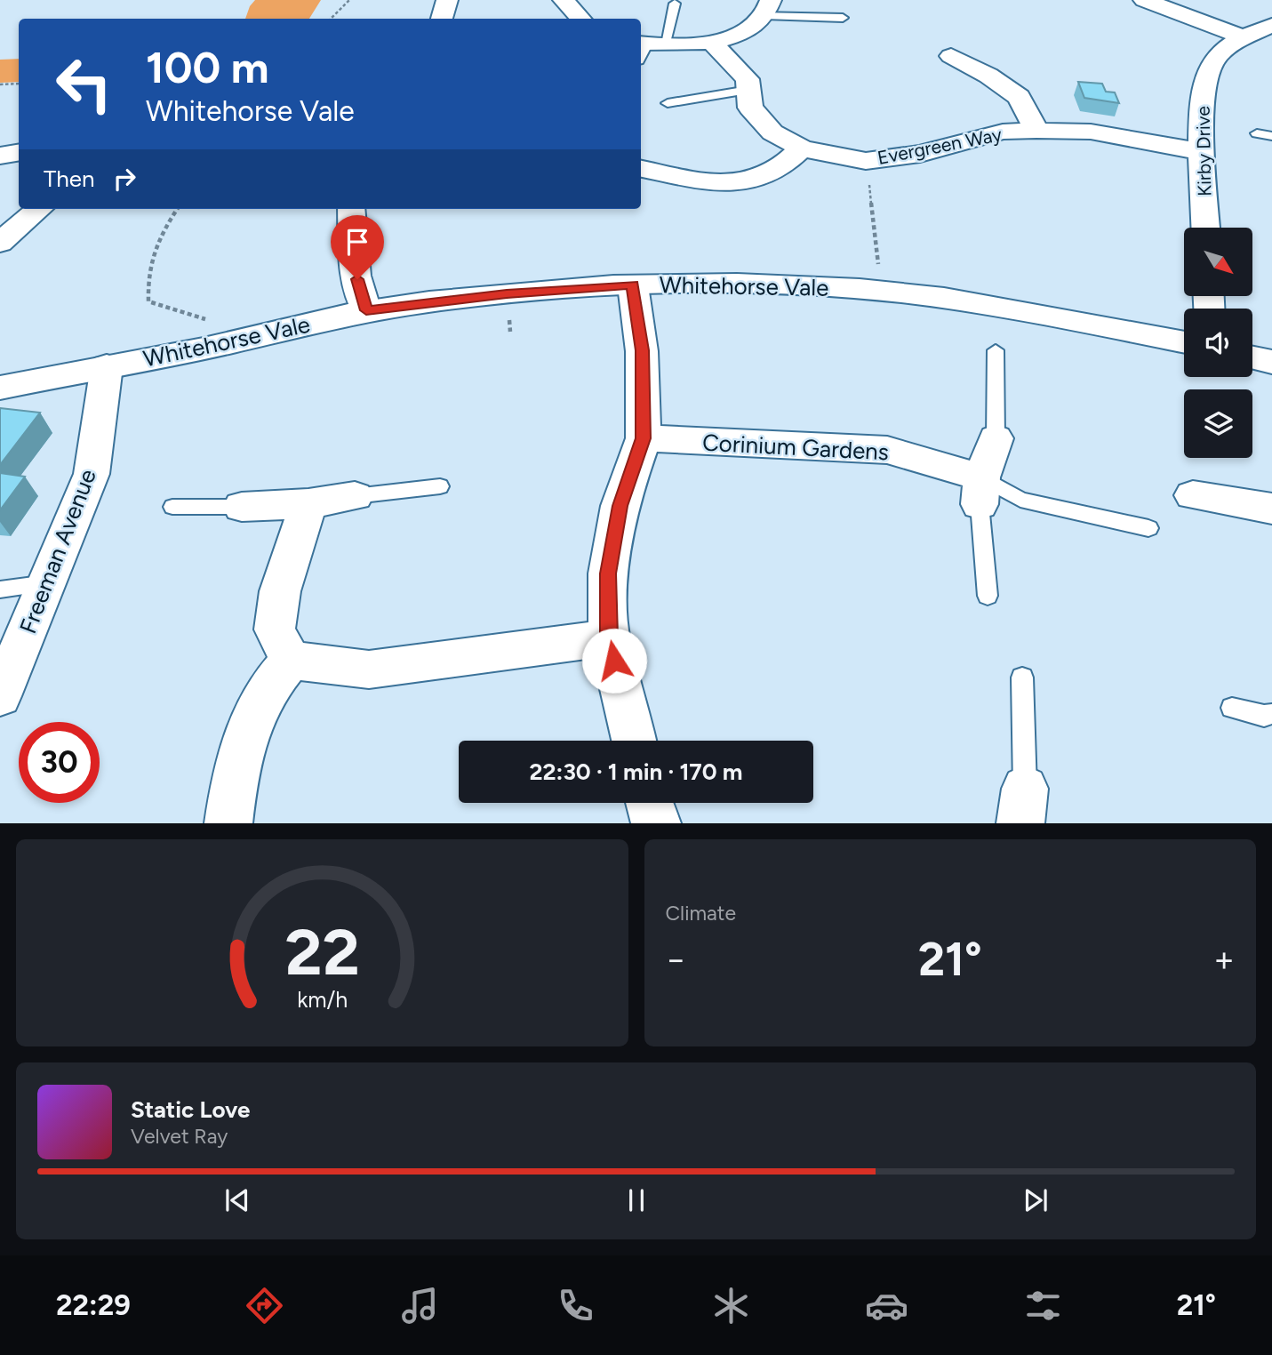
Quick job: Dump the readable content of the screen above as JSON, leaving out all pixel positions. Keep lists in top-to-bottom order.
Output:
{
  "streets": {
    "street": [
      "Evergreen Way",
      "Kirby Drive",
      "Whitehorse Vale",
      "Corinium Gardens",
      "Freeman Avenue"
    ]
  },
  "crossings": [
    ["Evergreen Way", "Kirby Drive"],
    ["Whitehorse Vale", "Freeman Avenue"]
  ],
  "north": "bottom right",
  "page": {
    "turn": ["100 m", "Whitehorse Vale"],
    "then": "Then",
    "limit": "30",
    "trip": "22:30 · 1 min · 170 m",
    "tile": "Climate",
    "heat": ["−", "21°", "+"],
    "song": ["Static Love", "Velvet Ray"],
    "tabs": ["22:29", "21°"],
    "gauge": ["22", "km/h"]
  }
}
